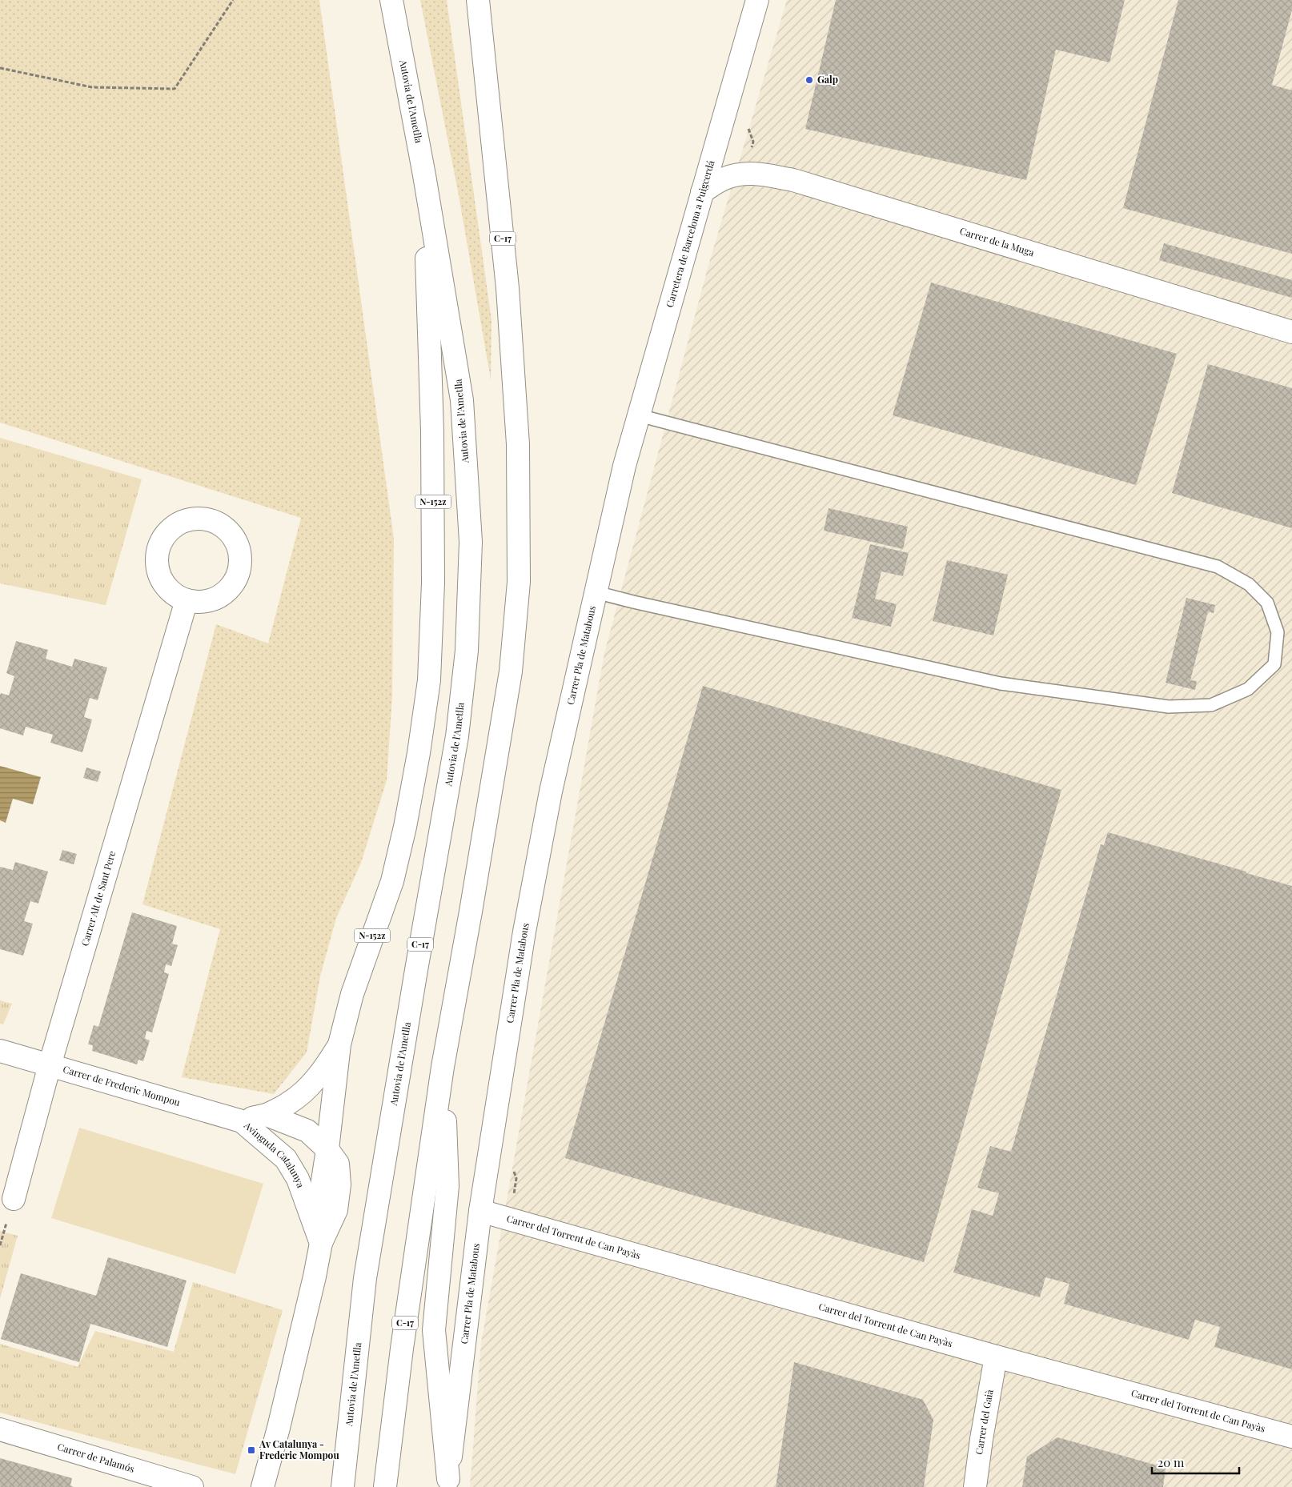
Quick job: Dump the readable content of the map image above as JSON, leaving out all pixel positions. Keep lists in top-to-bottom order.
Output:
{
  "streets": {
    "main road": [
      "Autovia de l'Ametlla",
      "Carretera de Barcelona a Puigcerdá",
      "C-17",
      "Carrer de la Muga",
      "N-152z",
      "Carrer Pla de Matabous",
      "Carrer Alt de Sant Pere",
      "Carrer de Frederic Mompou",
      "Avinguda Catalunya",
      "Carrer del Torrent de Can Payàs",
      "Carrer del Gaià",
      "Carrer de Palamós"
    ]
  },
  "crossings": [
    ["Autovia de l'Ametlla", "N-152z"],
    ["Carretera de Barcelona a Puigcerdá", "Carrer de la Muga"],
    ["Carretera de Barcelona a Puigcerdá", "Carrer Pla de Matabous"],
    ["N-152z", "Avinguda Catalunya"],
    ["Carrer Pla de Matabous", "Carrer del Torrent de Can Payàs"],
    ["Carrer Alt de Sant Pere", "Carrer de Frederic Mompou"],
    ["Carrer de Frederic Mompou", "Avinguda Catalunya"],
    ["Carrer del Torrent de Can Payàs", "Carrer del Gaià"]
  ],
  "places": {
    "other": ["Galp"],
    "transit": ["Av Catalunya - Frederic Mompou"]
  },
  "scale_bar": "20 m"
}
